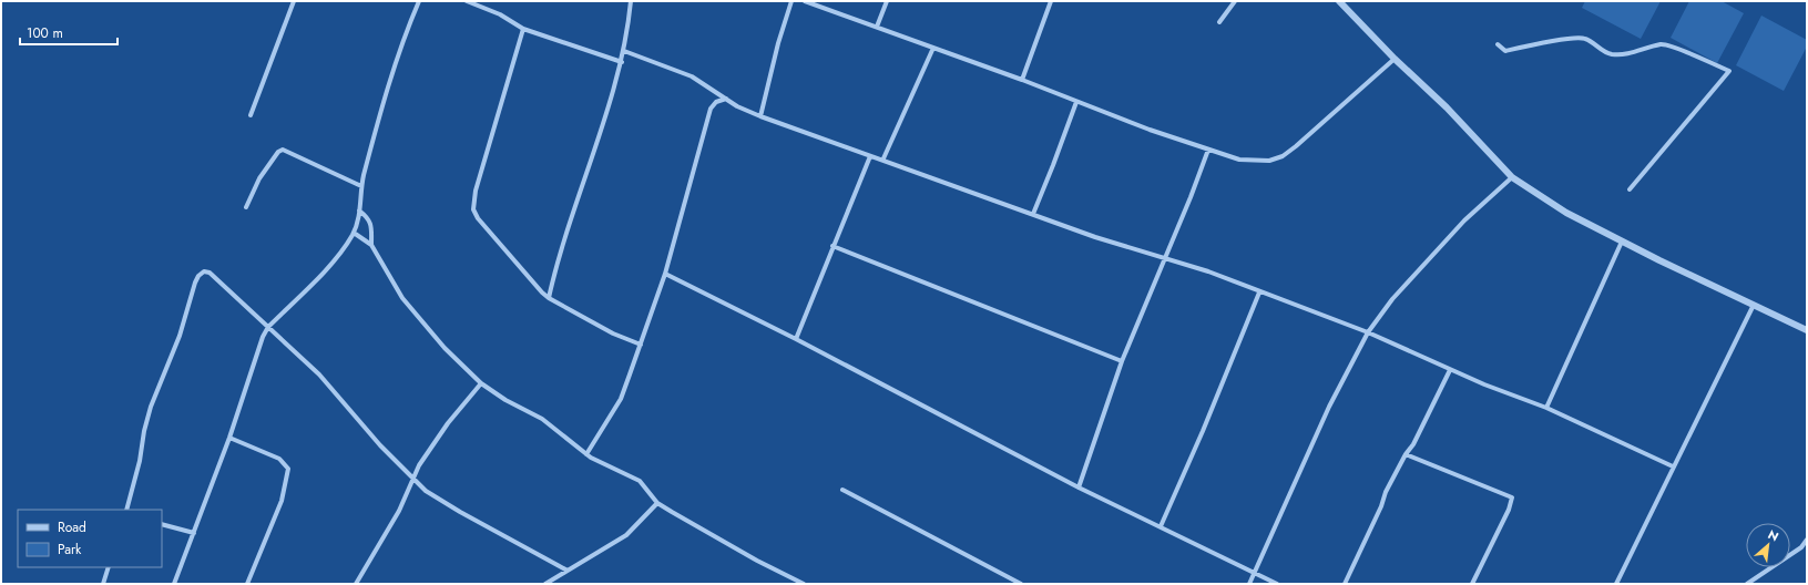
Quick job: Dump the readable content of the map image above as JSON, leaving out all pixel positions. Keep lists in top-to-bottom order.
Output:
{
  "legend": ["Road", "Park"],
  "scale_bar": "100 m",
  "north": "top right"
}
